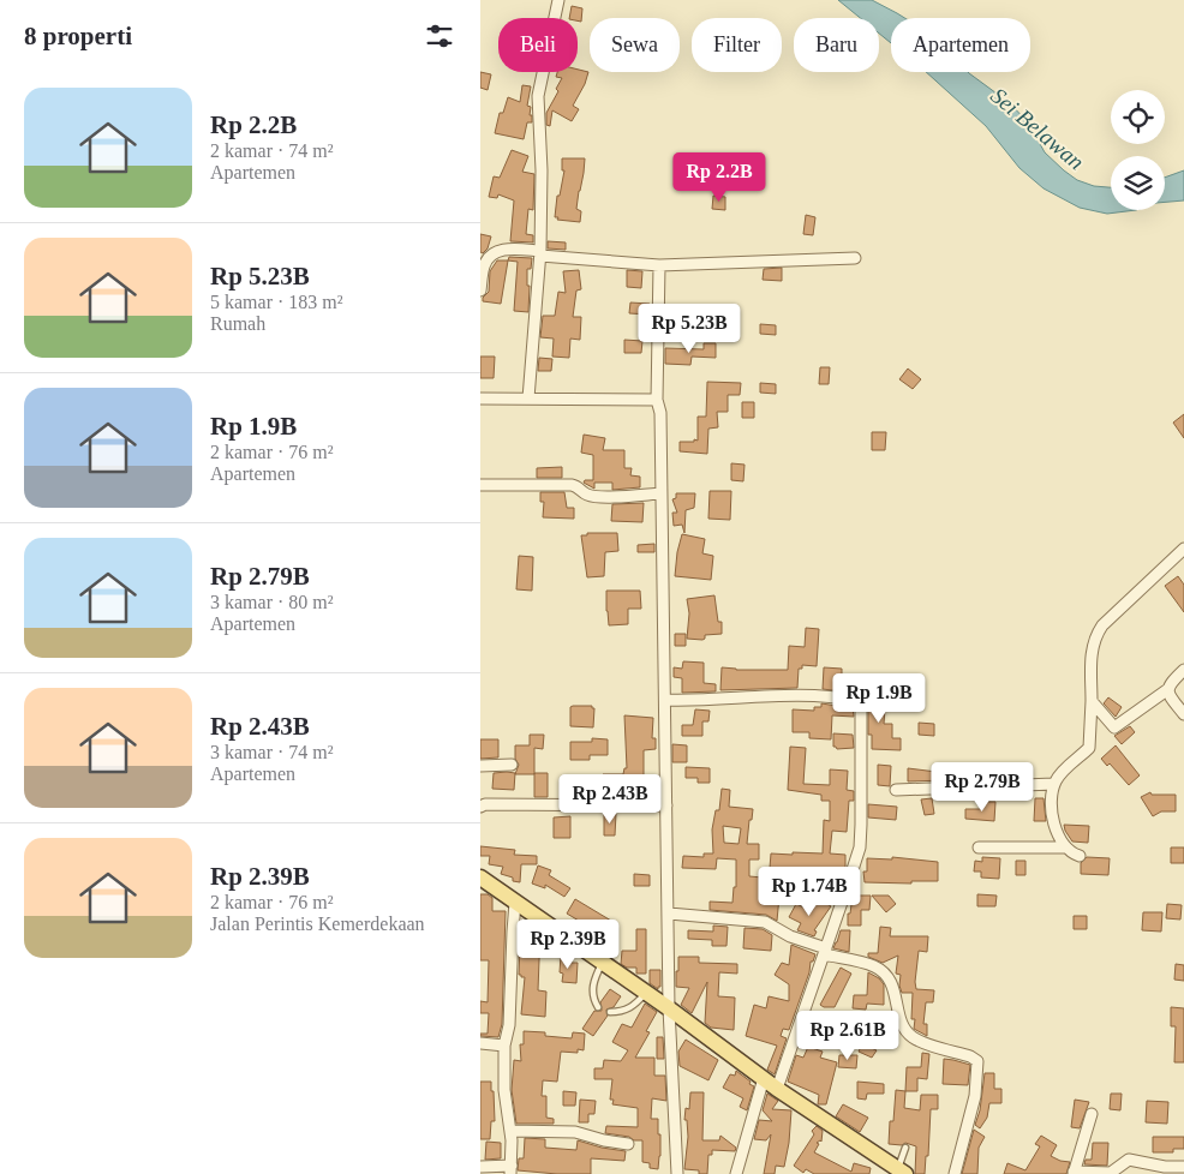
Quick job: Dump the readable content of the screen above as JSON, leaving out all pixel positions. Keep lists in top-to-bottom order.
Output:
{
  "water": ["Sei Belawan"],
  "page": {
    "heading": "8 properti",
    "chip": [
      "Beli",
      "Sewa",
      "Filter",
      "Baru",
      "Apartemen"
    ],
    "list": [
      {
        "name": "Rp 2.2B",
        "note": "2 kamar · 74 m² · Apartemen"
      },
      {
        "name": "Rp 5.23B",
        "note": "5 kamar · 183 m² · Rumah"
      },
      {
        "name": "Rp 1.9B",
        "note": "2 kamar · 76 m² · Apartemen"
      },
      {
        "name": "Rp 2.79B",
        "note": "3 kamar · 80 m² · Apartemen"
      },
      {
        "name": "Rp 2.43B",
        "note": "3 kamar · 74 m² · Apartemen"
      },
      {
        "name": "Rp 2.39B",
        "note": "2 kamar · 76 m² · Jalan Perintis Kemerdekaan"
      }
    ],
    "price": [
      "Rp 2.2B",
      "Rp 5.23B",
      "Rp 1.9B",
      "Rp 2.79B",
      "Rp 2.43B",
      "Rp 1.74B",
      "Rp 2.39B",
      "Rp 2.61B"
    ]
  }
}
